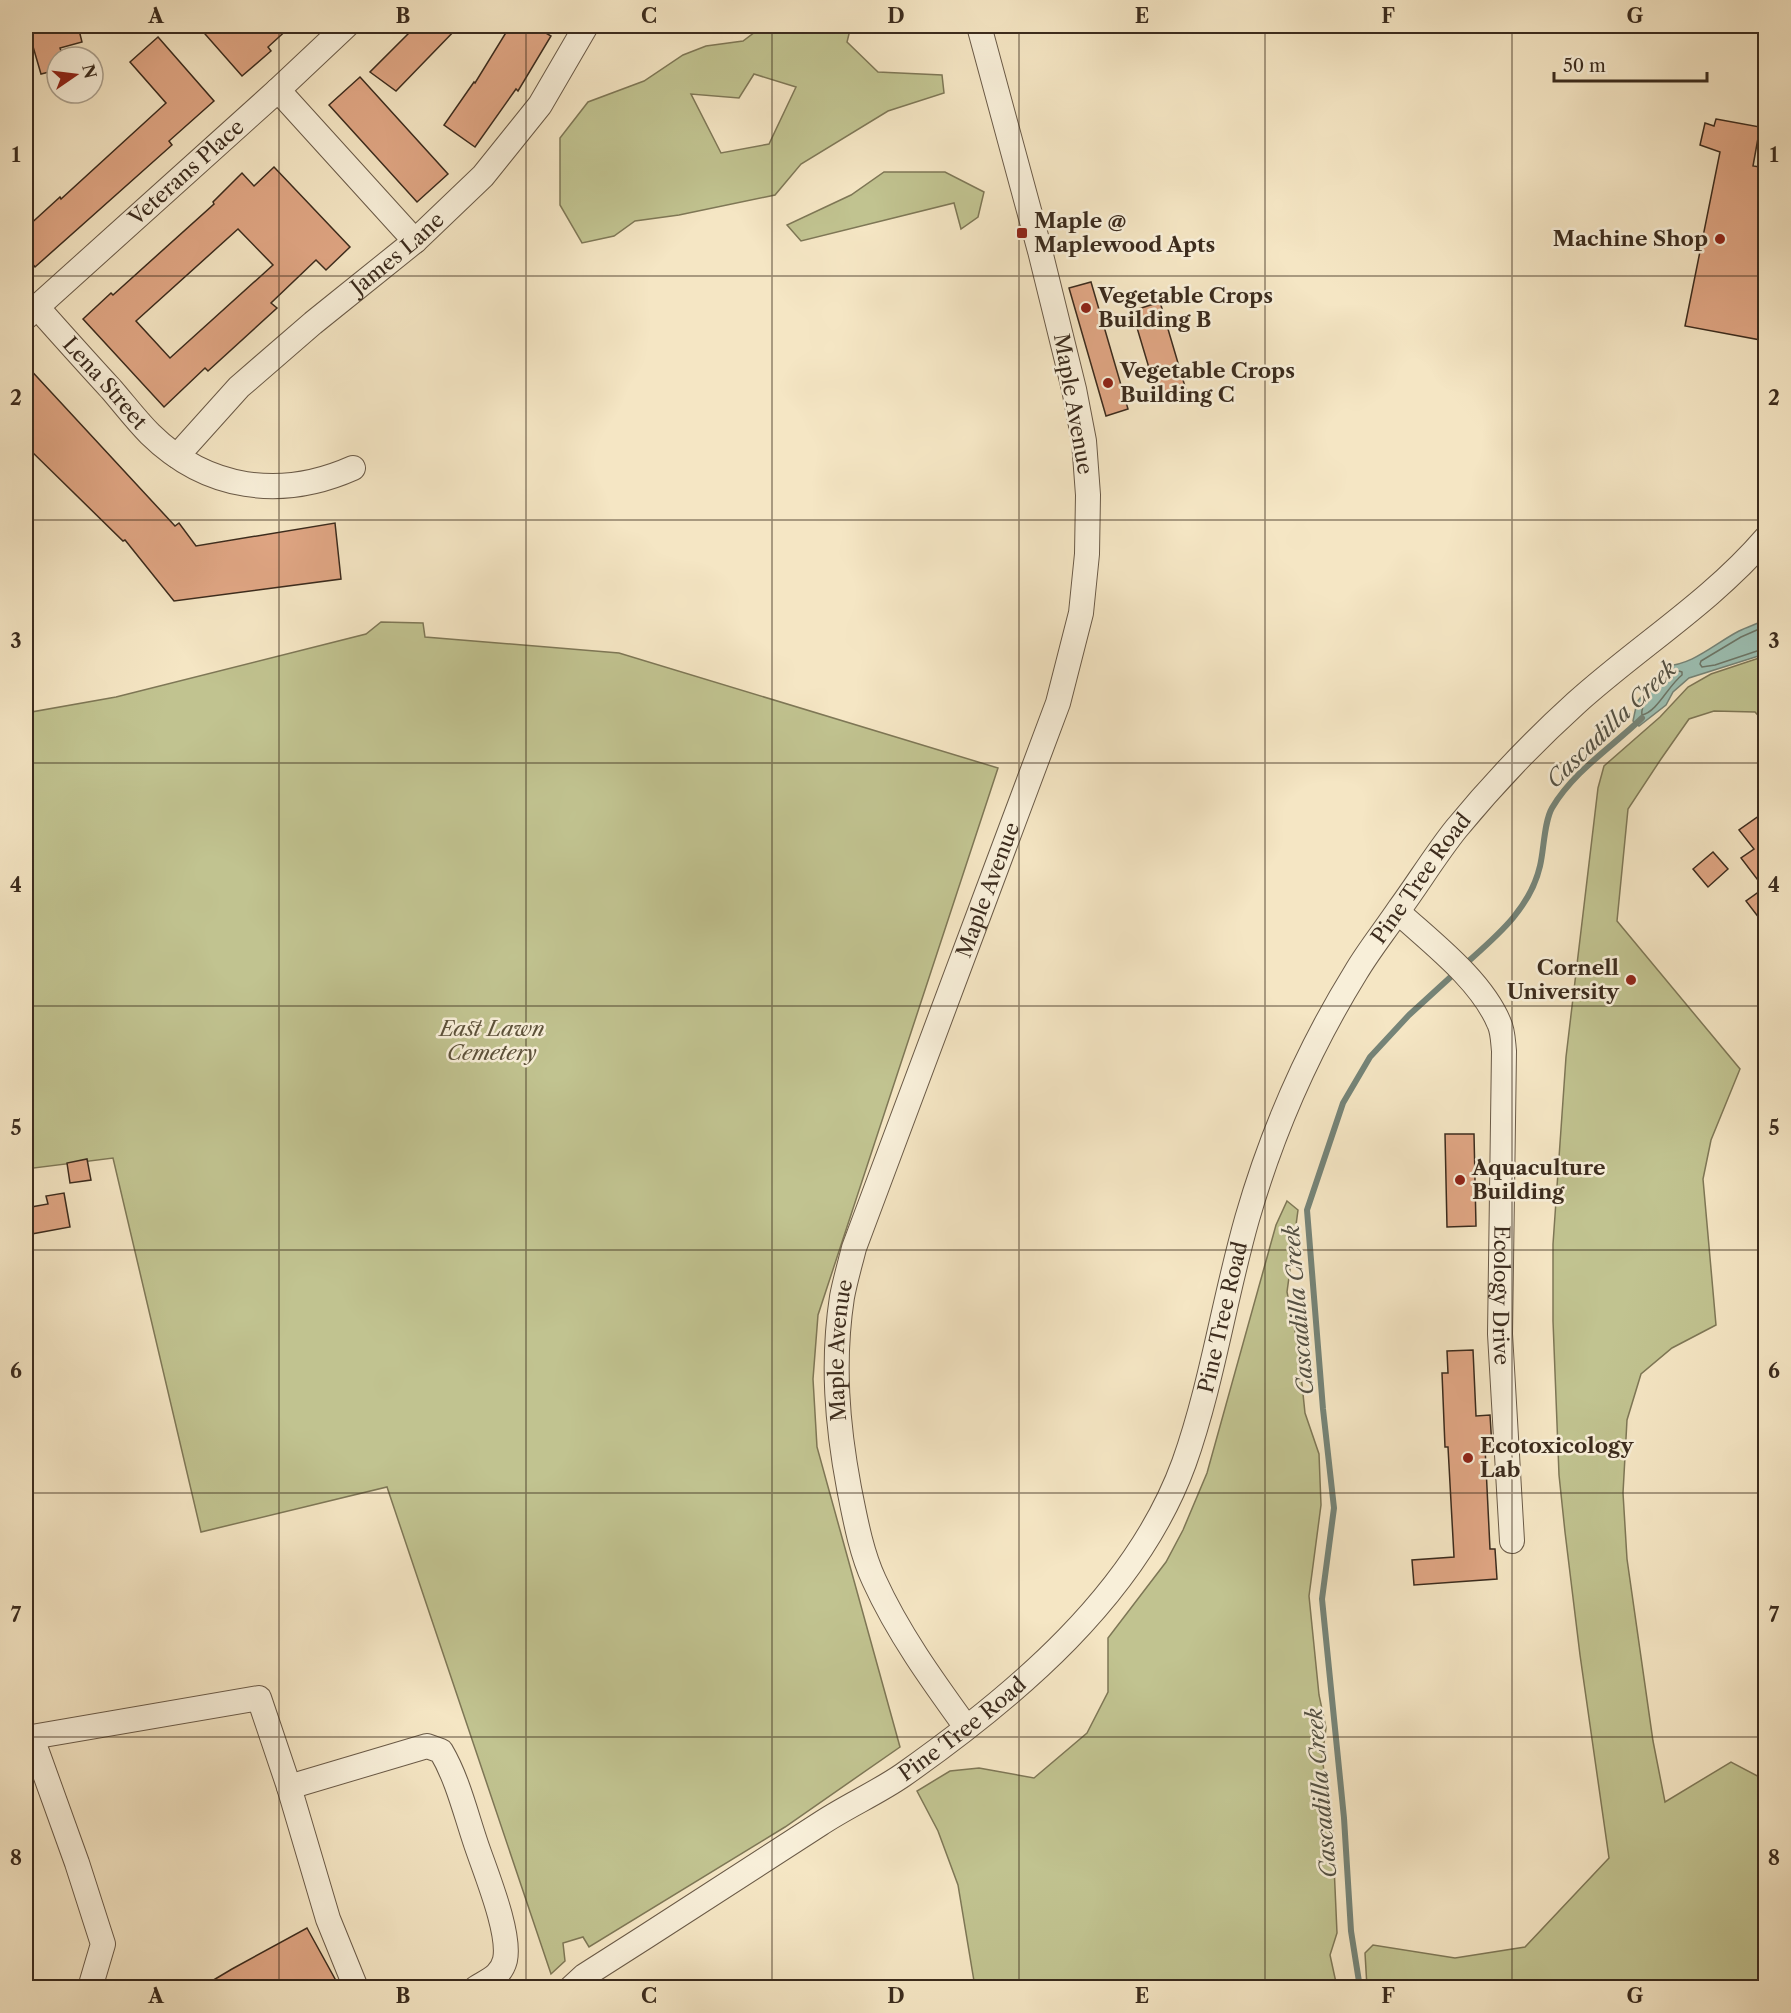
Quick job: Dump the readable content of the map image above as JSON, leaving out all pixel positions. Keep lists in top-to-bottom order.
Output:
{
  "streets": {
    "street": [
      "Veterans Place",
      "James Lane",
      "Lena Street",
      "Maple Avenue",
      "Pine Tree Road",
      "Ecology Drive"
    ]
  },
  "crossings": [
    ["Veterans Place", "Lena Street"],
    ["James Lane", "Lena Street"],
    ["Maple Avenue", "Pine Tree Road"],
    ["Pine Tree Road", "Ecology Drive"]
  ],
  "water": ["Cascadilla Creek"],
  "parks": ["East Lawn Cemetery"],
  "places": {
    "transit": ["Maple @ Maplewood Apts"],
    "other": [
      "Machine Shop",
      "Vegetable Crops Building B",
      "Vegetable Crops Building C",
      "Cornell University",
      "Aquaculture Building",
      "Ecotoxicology Lab"
    ]
  },
  "scale_bar": "50 m",
  "north": "right",
  "grid": {
    "columns": [
      "A",
      "B",
      "C",
      "D",
      "E",
      "F",
      "G"
    ],
    "rows": [
      "1",
      "2",
      "3",
      "4",
      "5",
      "6",
      "7",
      "8"
    ]
  }
}
